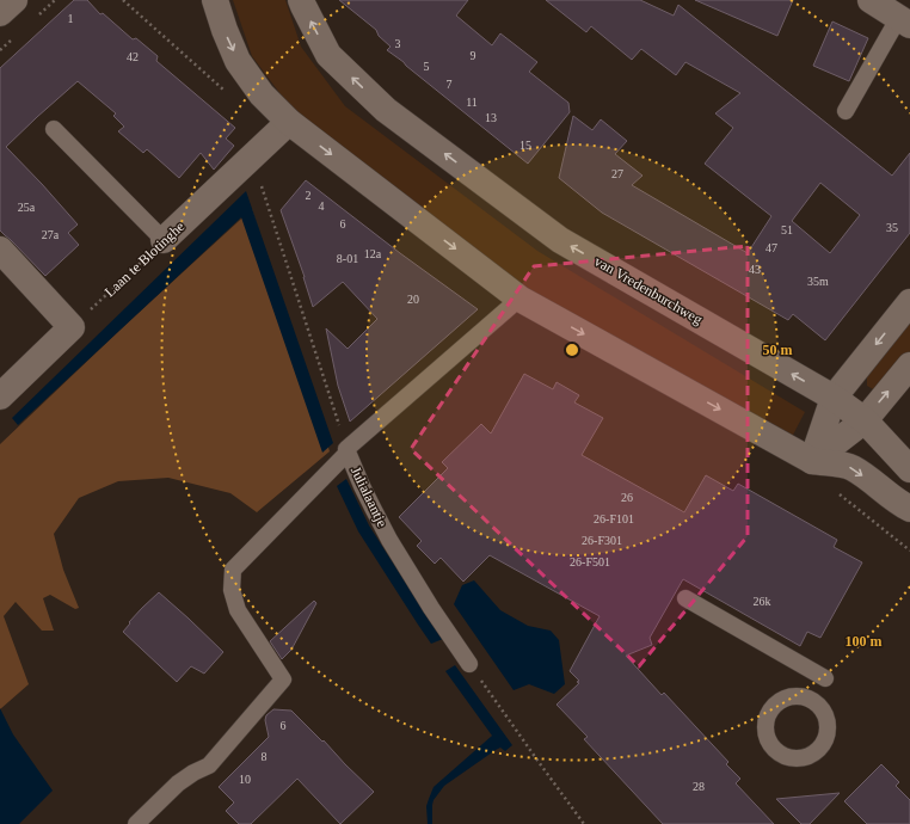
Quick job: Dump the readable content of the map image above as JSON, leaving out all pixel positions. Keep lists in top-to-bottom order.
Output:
{
  "streets": {
    "street": ["Laan te Blotinghe", "van Vredenburchweg"],
    "lane": ["Julialaantje"]
  },
  "crossings": [
    ["Laan te Blotinghe", "Julialaantje"]
  ],
  "house_numbers": [
    "1",
    "3",
    "9",
    "42",
    "5",
    "7",
    "11",
    "13",
    "15",
    "27",
    "2",
    "4",
    "25a",
    "6",
    "35",
    "51",
    "27a",
    "47",
    "12a",
    "8-01",
    "43",
    "35m",
    "20",
    "26",
    "26-F101",
    "26-F301",
    "26-F501",
    "26k",
    "6",
    "8",
    "10",
    "28"
  ],
  "rings": ["50 m", "100 m"]
}
